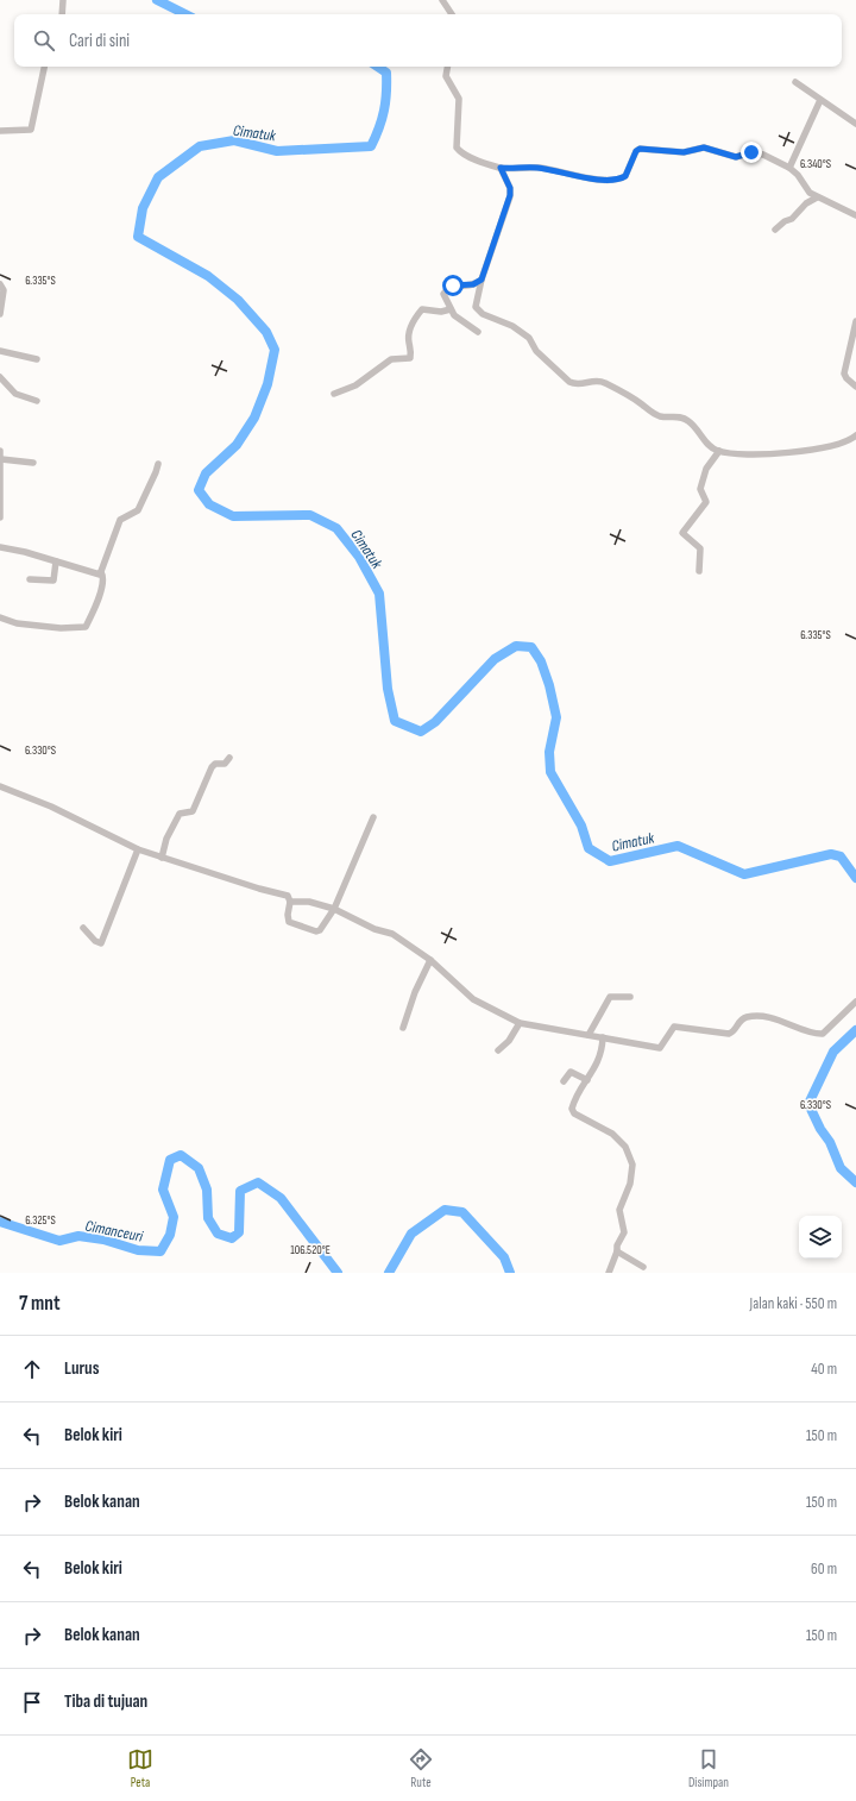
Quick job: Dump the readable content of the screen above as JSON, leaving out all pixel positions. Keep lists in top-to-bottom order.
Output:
{
  "water": ["Cimatuk", "Cimanceuri"],
  "page": {
    "search": "Cari di sini",
    "heading": ["7 mnt", "Jalan kaki · 550 m"],
    "list": [
      ["Lurus", "40 m"],
      ["Belok kiri", "150 m"],
      ["Belok kanan", "150 m"],
      ["Belok kiri", "60 m"],
      ["Belok kanan", "150 m"],
      "Tiba di tujuan"
    ],
    "nav": ["Peta", "Rute", "Disimpan"]
  },
  "coordinates": [
    "6.340°S",
    "6.335°S",
    "6.330°S",
    "6.325°S",
    "106.520°E"
  ]
}
